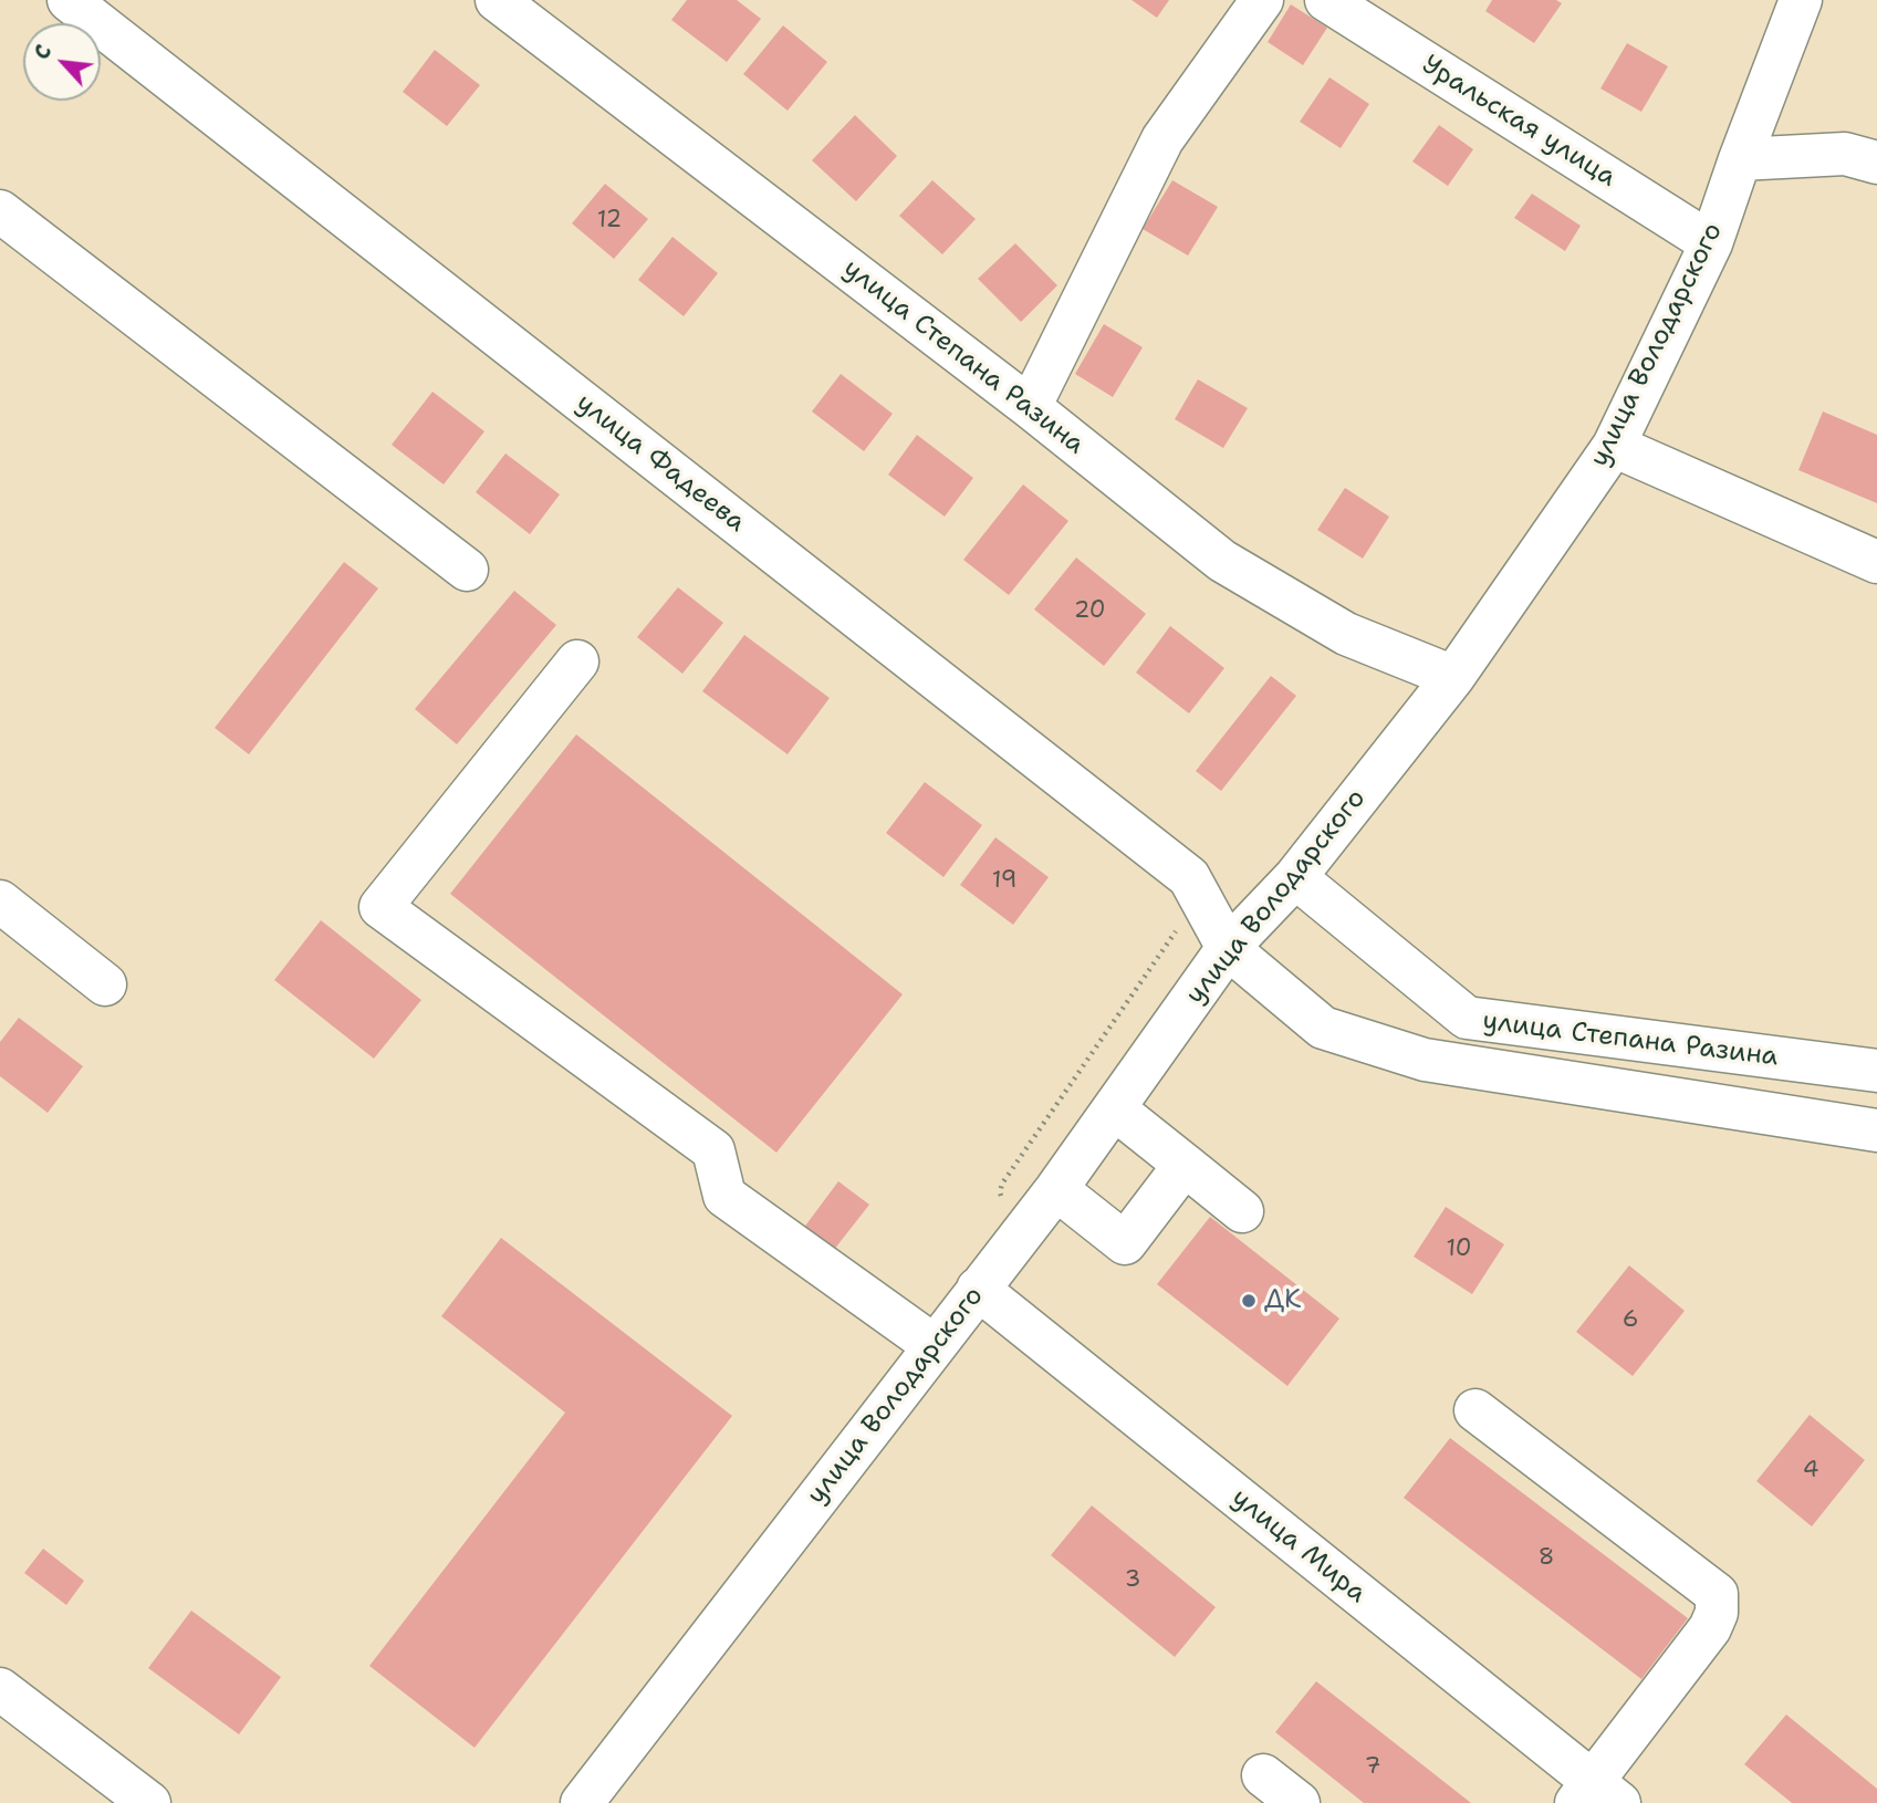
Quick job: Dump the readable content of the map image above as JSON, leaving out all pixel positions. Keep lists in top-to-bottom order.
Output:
{
  "streets": {
    "street": [
      "Уральская улица",
      "улица Володарского",
      "улица Степана Разина",
      "улица Фадеева",
      "улица Мира"
    ]
  },
  "crossings": [
    ["Уральская улица", "улица Володарского"],
    ["улица Володарского", "улица Степана Разина"],
    ["улица Володарского", "улица Фадеева"],
    ["улица Володарского", "улица Мира"]
  ],
  "places": ["ДК"],
  "house_numbers": [
    "12",
    "20",
    "19",
    "10",
    "6",
    "4",
    "8",
    "3",
    "7"
  ],
  "north": "top left"
}
